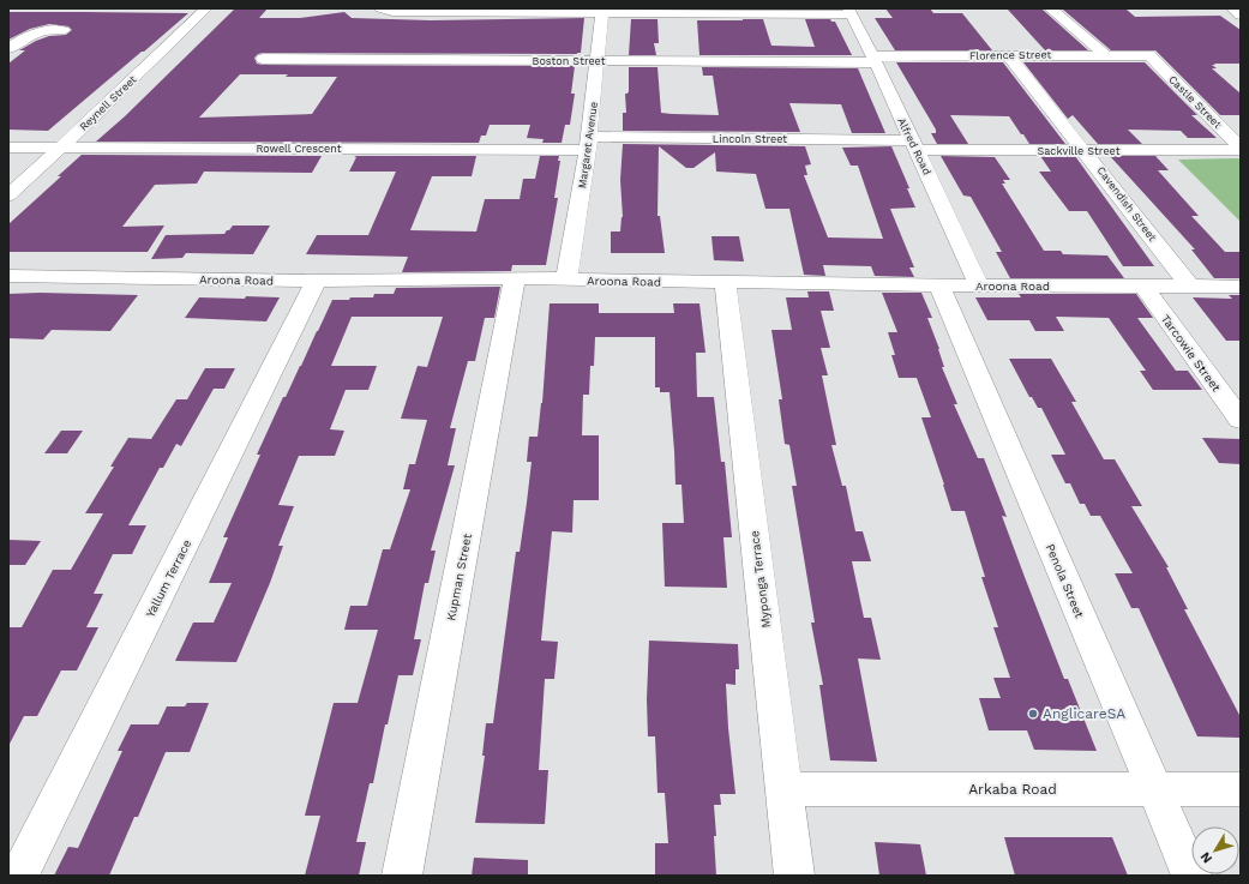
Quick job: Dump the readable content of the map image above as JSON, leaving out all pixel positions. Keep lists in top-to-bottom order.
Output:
{
  "streets": {
    "street": [
      "Florence Street",
      "Boston Street",
      "Castle Street",
      "Reynell Street",
      "Lincoln Street",
      "Margaret Avenue",
      "Alfred Road",
      "Rowell Crescent",
      "Sackville Street",
      "Cavendish Street",
      "Aroona Road",
      "Tarcowie Street",
      "Kupman Street",
      "Yallum Terrace",
      "Myponga Terrace",
      "Penola Street",
      "Arkaba Road"
    ]
  },
  "crossings": [
    ["Florence Street", "Boston Street"],
    ["Florence Street", "Castle Street"],
    ["Florence Street", "Alfred Road"],
    ["Florence Street", "Cavendish Street"],
    ["Boston Street", "Margaret Avenue"],
    ["Boston Street", "Alfred Road"],
    ["Castle Street", "Sackville Street"],
    ["Reynell Street", "Rowell Crescent"],
    ["Lincoln Street", "Margaret Avenue"],
    ["Lincoln Street", "Alfred Road"],
    ["Lincoln Street", "Rowell Crescent"],
    ["Lincoln Street", "Sackville Street"],
    ["Margaret Avenue", "Rowell Crescent"],
    ["Margaret Avenue", "Aroona Road"],
    ["Alfred Road", "Sackville Street"],
    ["Alfred Road", "Aroona Road"],
    ["Sackville Street", "Cavendish Street"],
    ["Cavendish Street", "Aroona Road"],
    ["Aroona Road", "Tarcowie Street"],
    ["Aroona Road", "Kupman Street"],
    ["Aroona Road", "Yallum Terrace"],
    ["Aroona Road", "Myponga Terrace"],
    ["Aroona Road", "Penola Street"],
    ["Myponga Terrace", "Arkaba Road"],
    ["Penola Street", "Arkaba Road"]
  ],
  "places": ["AnglicareSA"],
  "north": "bottom left"
}
